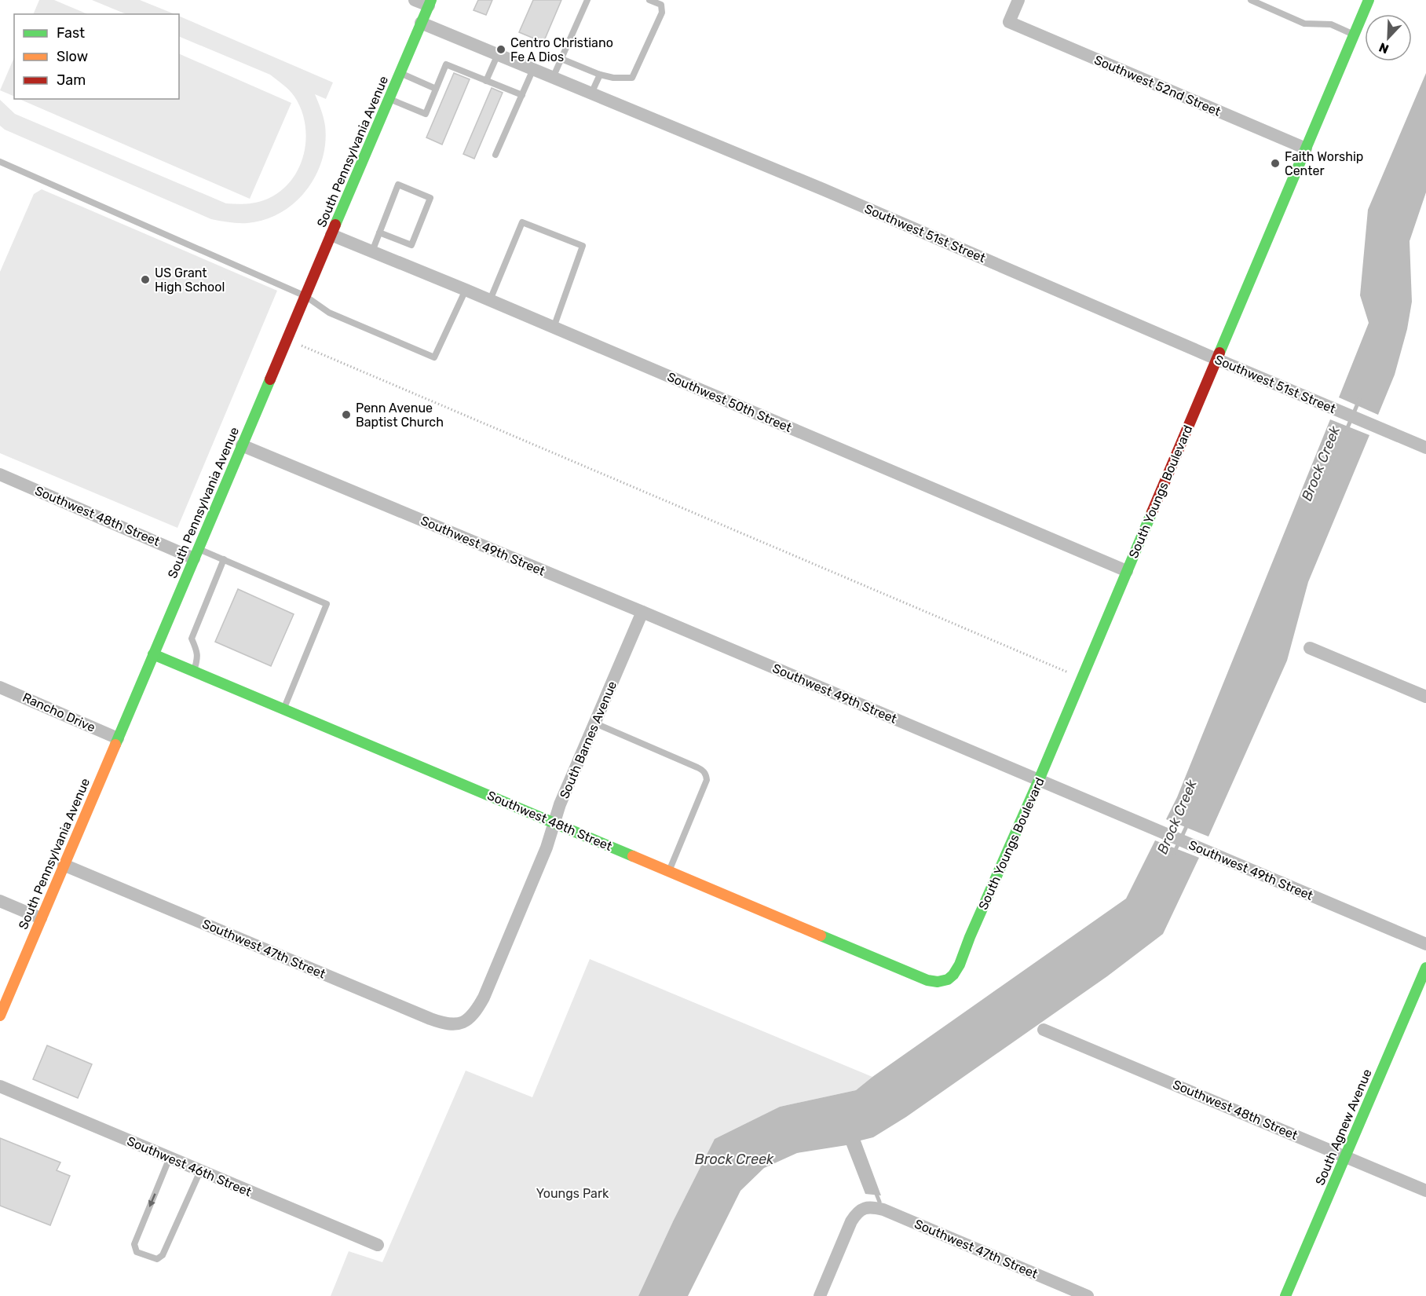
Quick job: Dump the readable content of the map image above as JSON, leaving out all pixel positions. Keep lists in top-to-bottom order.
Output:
{
  "streets": {
    "street": [
      "Southwest 52nd Street",
      "South Pennsylvania Avenue",
      "Southwest 51st Street",
      "Southwest 50th Street",
      "South Youngs Boulevard",
      "Southwest 48th Street",
      "Southwest 49th Street",
      "Rancho Drive",
      "South Barnes Avenue",
      "Southwest 47th Street",
      "South Agnew Avenue",
      "Southwest 46th Street"
    ]
  },
  "crossings": [
    ["Southwest 52nd Street", "South Youngs Boulevard"],
    ["South Pennsylvania Avenue", "Southwest 51st Street"],
    ["South Pennsylvania Avenue", "Southwest 50th Street"],
    ["South Pennsylvania Avenue", "Southwest 48th Street"],
    ["South Pennsylvania Avenue", "Southwest 49th Street"],
    ["South Pennsylvania Avenue", "Rancho Drive"],
    ["South Pennsylvania Avenue", "Southwest 47th Street"],
    ["Southwest 51st Street", "South Youngs Boulevard"],
    ["Southwest 50th Street", "South Youngs Boulevard"],
    ["South Youngs Boulevard", "Southwest 48th Street"],
    ["South Youngs Boulevard", "Southwest 49th Street"],
    ["Southwest 48th Street", "South Barnes Avenue"],
    ["Southwest 48th Street", "South Agnew Avenue"],
    ["Southwest 49th Street", "South Barnes Avenue"],
    ["South Barnes Avenue", "Southwest 47th Street"]
  ],
  "water": ["Brock Creek"],
  "parks": ["Youngs Park"],
  "places": [
    "Centro Christiano Fe A Dios",
    "Faith Worship Center",
    "US Grant High School",
    "Penn Avenue Baptist Church"
  ],
  "legend": ["Fast", "Slow", "Jam"],
  "north": "bottom left"
}
